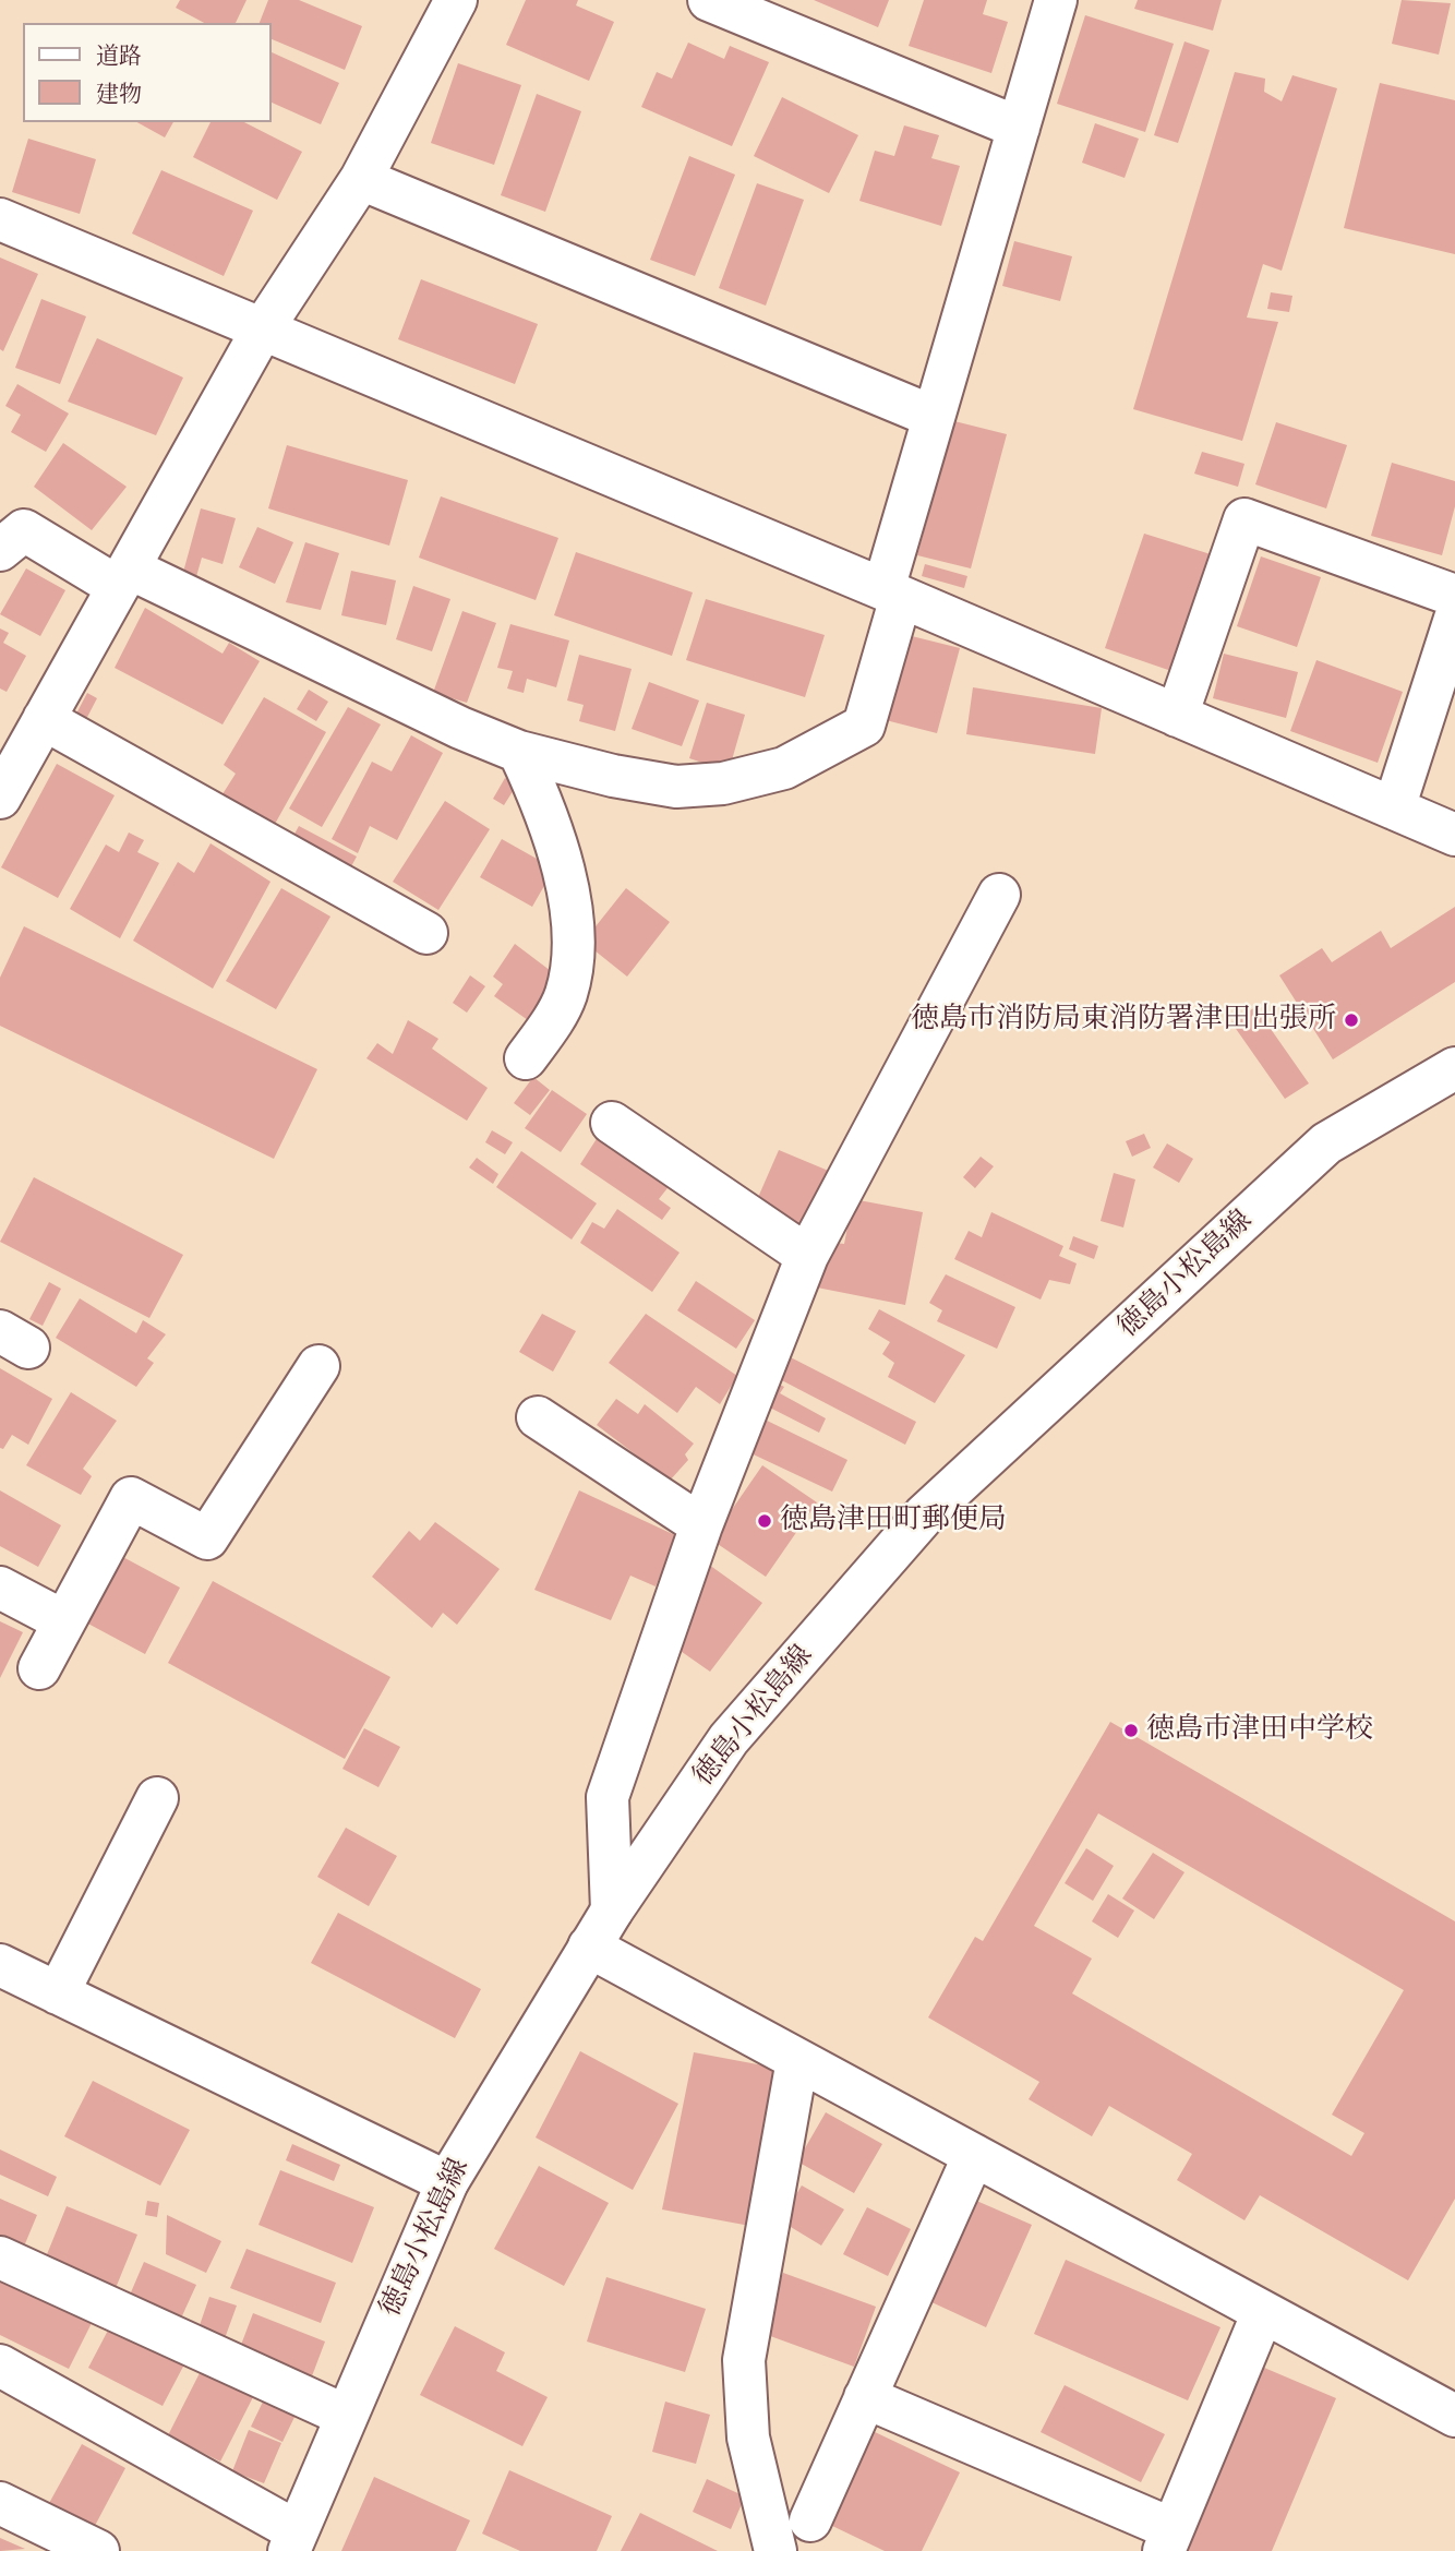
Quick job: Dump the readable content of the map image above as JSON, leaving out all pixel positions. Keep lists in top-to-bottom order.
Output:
{
  "streets": {
    "street": ["徳島小松島線"]
  },
  "places": ["徳島市消防局東消防署津田出張所", "徳島津田町郵便局", "徳島市津田中学校"],
  "legend": ["道路", "建物"]
}
